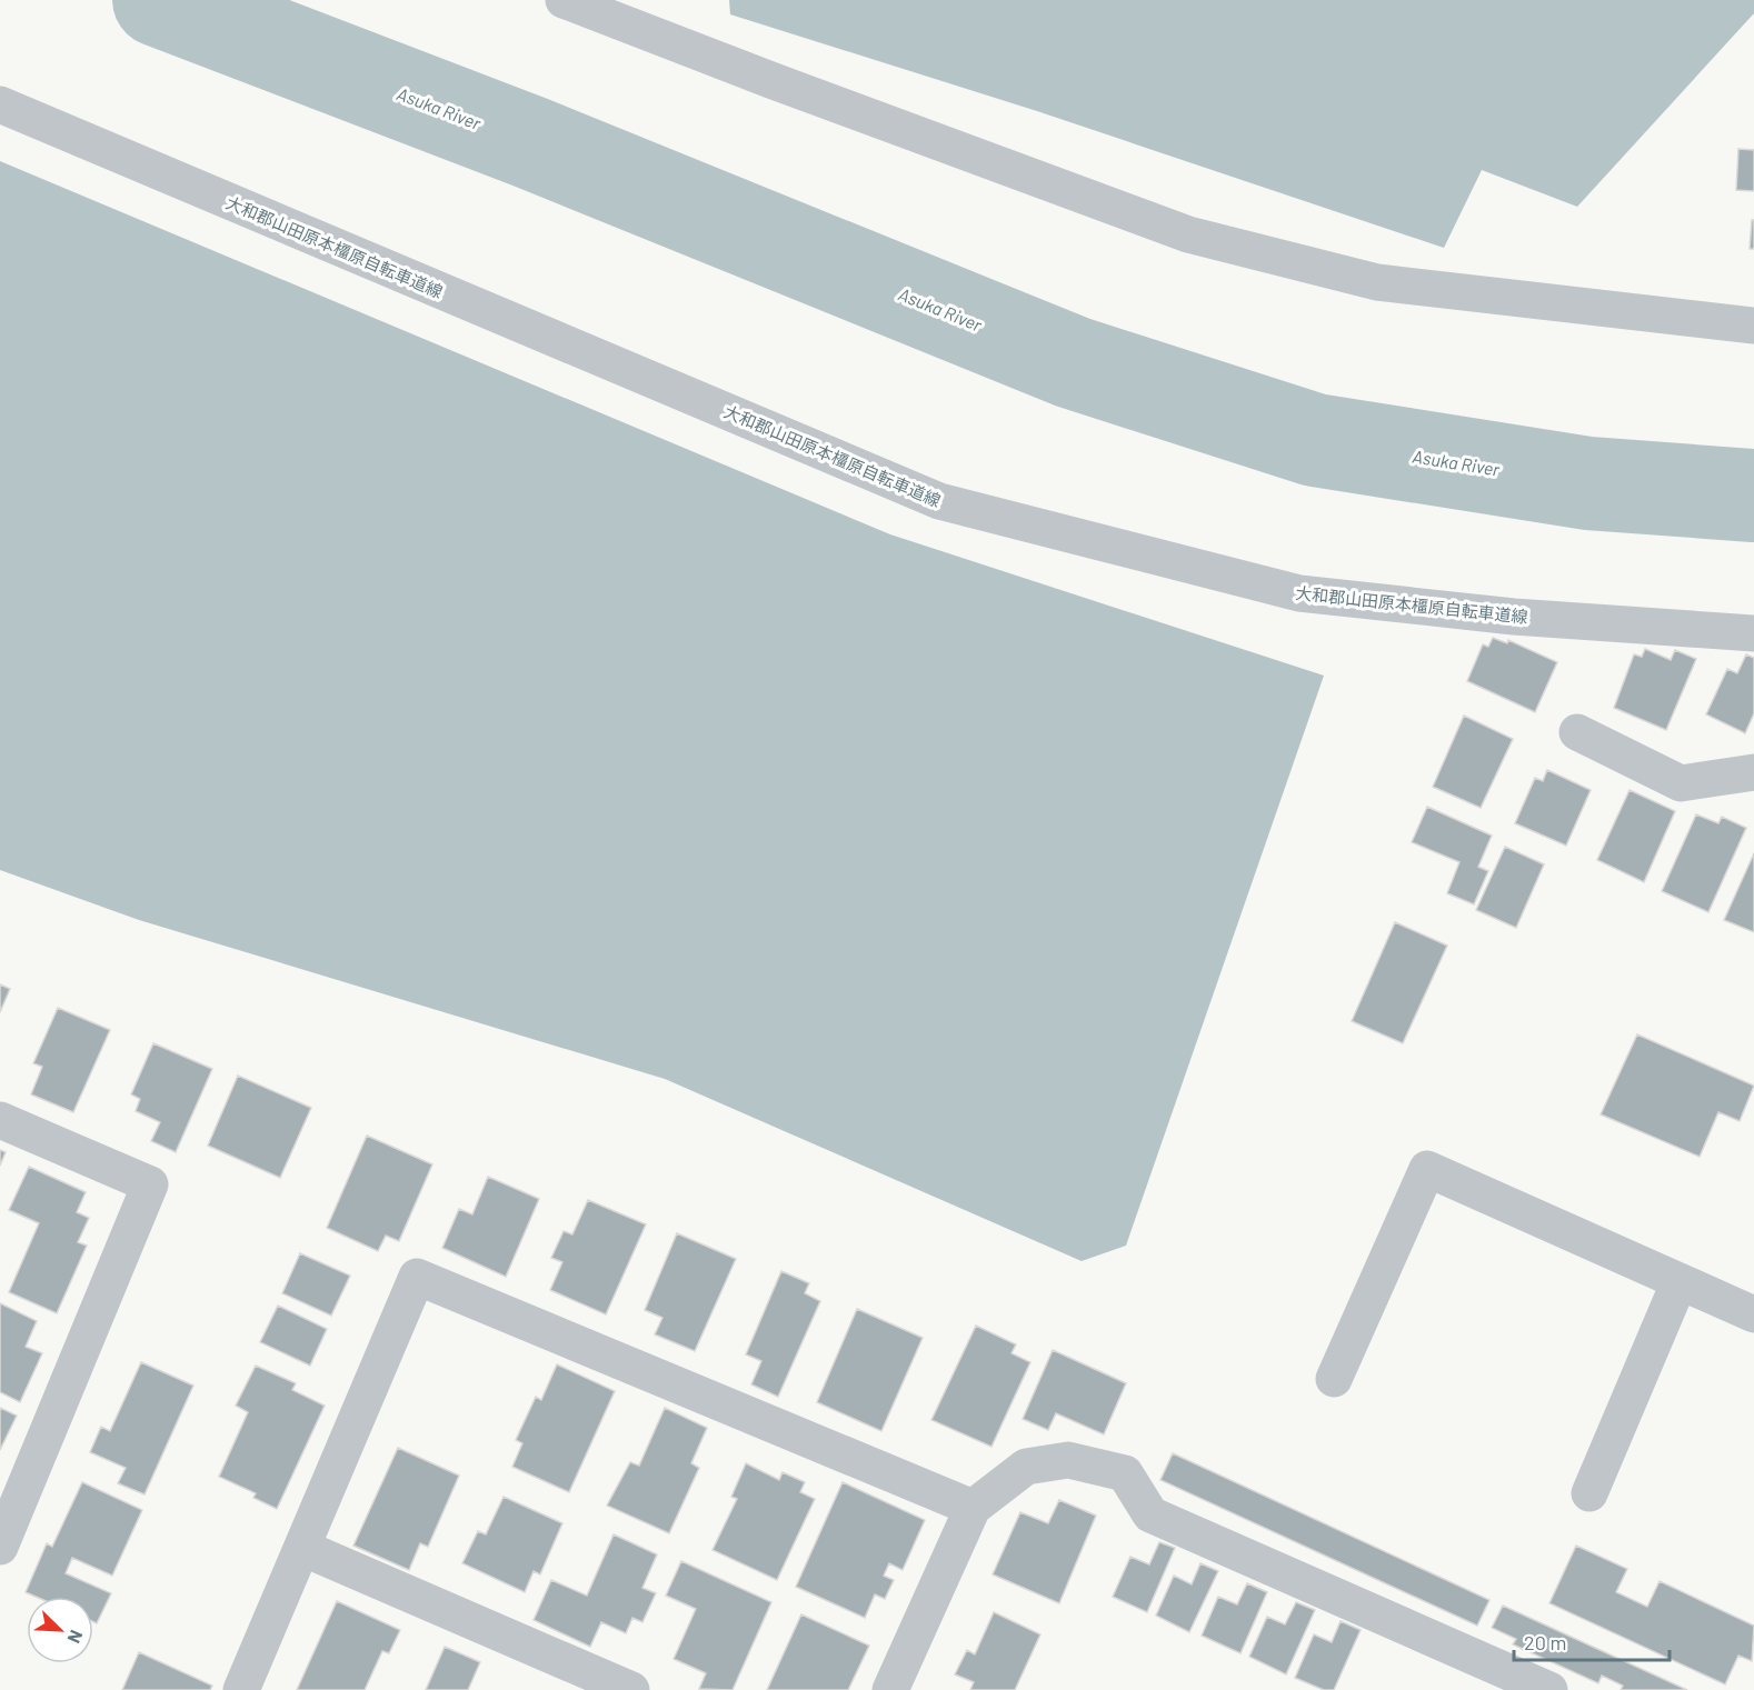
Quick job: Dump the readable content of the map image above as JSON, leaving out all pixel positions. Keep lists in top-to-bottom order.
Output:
{
  "streets": {
    "street": ["大和郡山田原本橿原自転車道線"]
  },
  "water": ["Asuka River"],
  "scale_bar": "20 m",
  "north": "bottom right"
}
